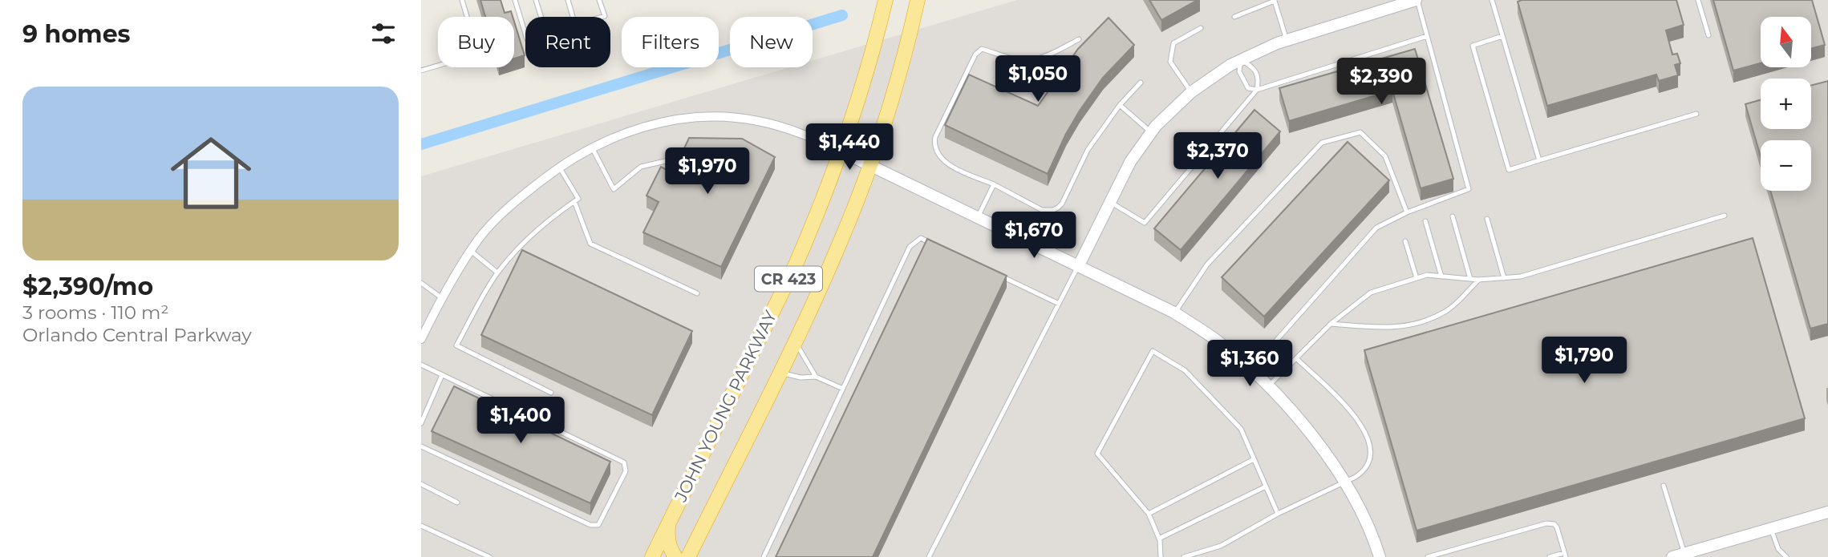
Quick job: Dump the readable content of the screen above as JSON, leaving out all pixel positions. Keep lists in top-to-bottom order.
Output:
{
  "streets": {
    "highway": ["CR 423", "JOHN YOUNG PARKWAY"]
  },
  "north": "top",
  "page": {
    "heading": "9 homes",
    "map_buttons": ["+", "−"],
    "chip": [
      "Buy",
      "Rent",
      "Filters",
      "New"
    ],
    "price": [
      "$1,050",
      "$2,390",
      "$1,440",
      "$2,370",
      "$1,970",
      "$1,670",
      "$1,790",
      "$1,360",
      "$1,400"
    ],
    "list": [
      {
        "name": "$2,390/mo",
        "note": "3 rooms · 110 m² · Orlando Central Parkway"
      }
    ]
  }
}
